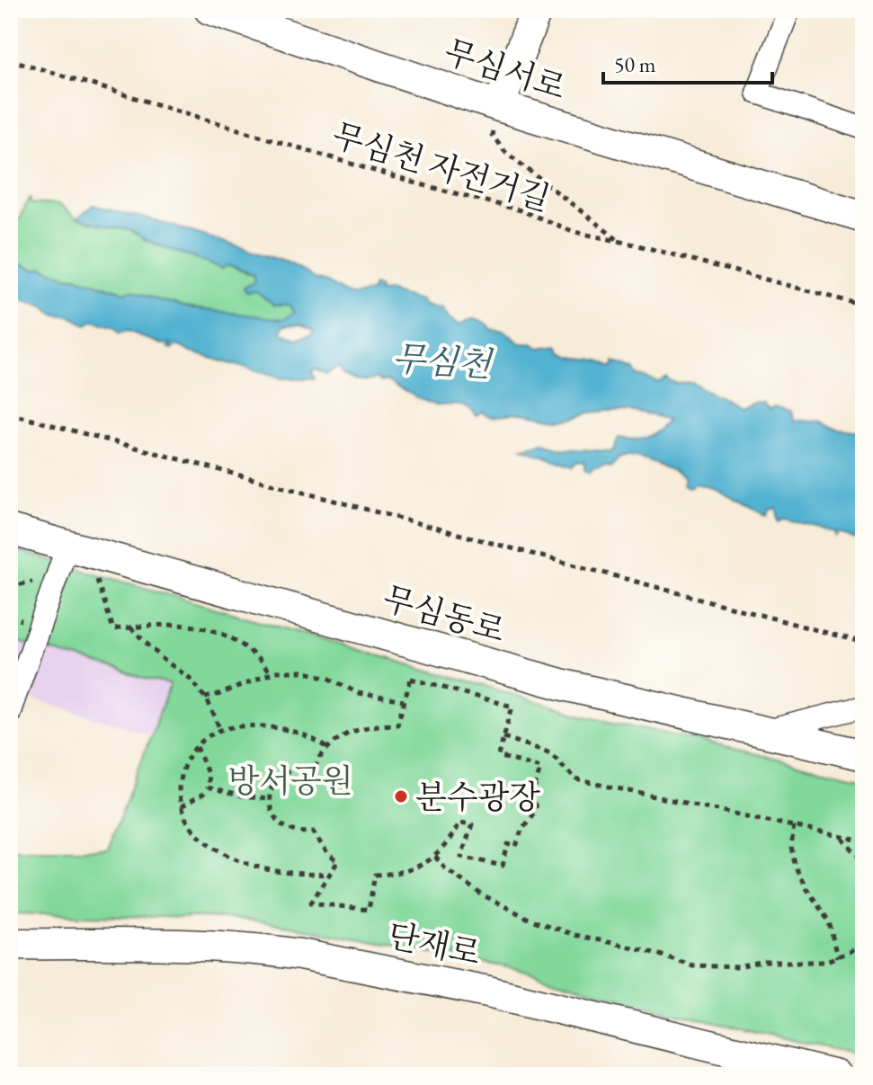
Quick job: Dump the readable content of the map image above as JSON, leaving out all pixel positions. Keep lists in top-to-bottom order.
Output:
{
  "streets": {
    "street": ["무심서로", "무심동로", "단재로"],
    "path": ["무심천 자전거길"]
  },
  "water": ["무심천"],
  "parks": ["방서공원"],
  "places": ["분수광장"],
  "scale_bar": "50 m"
}
